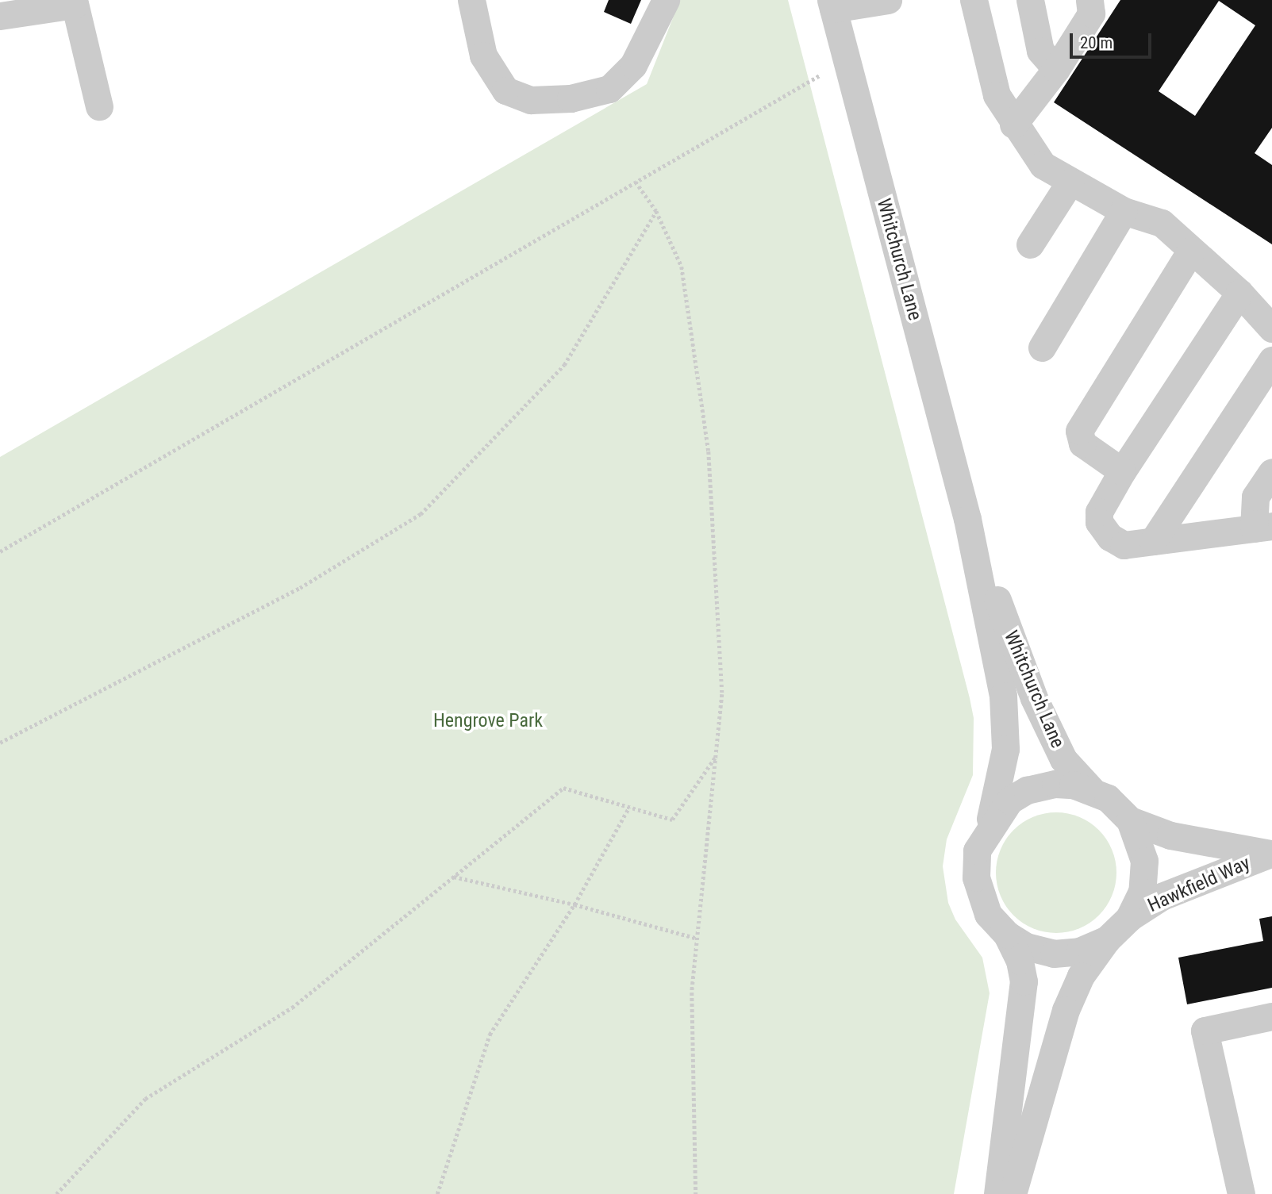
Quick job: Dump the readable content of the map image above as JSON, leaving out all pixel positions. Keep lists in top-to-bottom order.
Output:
{
  "streets": {
    "street": ["Whitchurch Lane", "Hawkfield Way"]
  },
  "crossings": [
    ["Whitchurch Lane", "Hawkfield Way"]
  ],
  "parks": ["Hengrove Park"],
  "scale_bar": "20 m"
}
